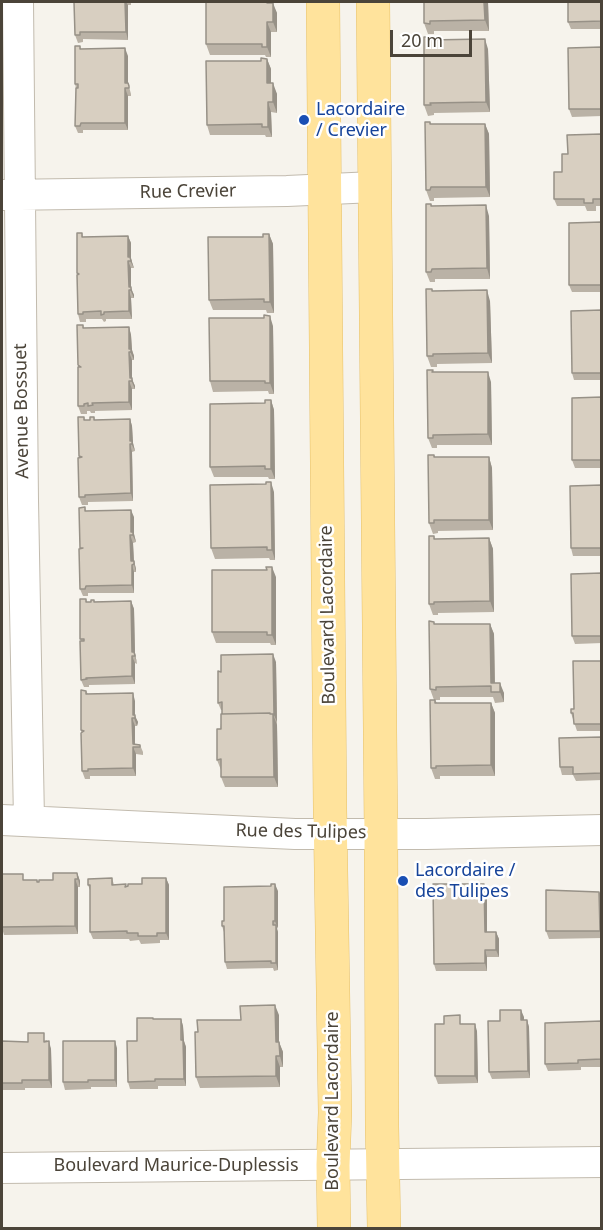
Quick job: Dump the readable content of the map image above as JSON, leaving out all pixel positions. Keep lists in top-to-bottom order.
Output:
{
  "streets": {
    "main road": ["Boulevard Lacordaire"],
    "street": [
      "Rue Crevier",
      "Avenue Bossuet",
      "Rue des Tulipes",
      "Boulevard Maurice-Duplessis"
    ]
  },
  "crossings": [
    ["Rue Crevier", "Avenue Bossuet"],
    ["Rue Crevier", "Boulevard Lacordaire"],
    ["Avenue Bossuet", "Rue des Tulipes"],
    ["Boulevard Lacordaire", "Rue des Tulipes"],
    ["Boulevard Lacordaire", "Boulevard Maurice-Duplessis"]
  ],
  "places": ["Lacordaire / Crevier", "Lacordaire / des Tulipes"],
  "scale_bar": "20 m"
}
